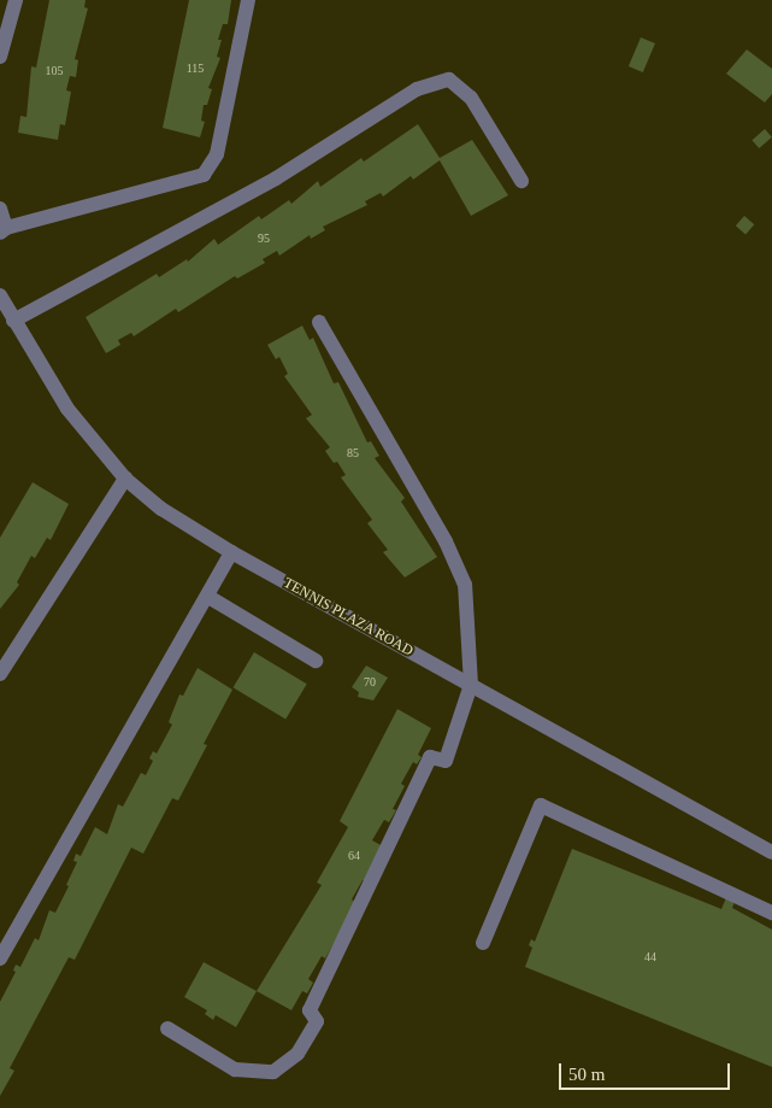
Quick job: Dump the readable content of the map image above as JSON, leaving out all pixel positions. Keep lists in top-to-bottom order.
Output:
{
  "streets": {
    "street": ["TENNIS PLAZA ROAD"]
  },
  "house_numbers": [
    "115",
    "105",
    "95",
    "85",
    "70",
    "64",
    "44"
  ],
  "scale_bar": "50 m"
}
